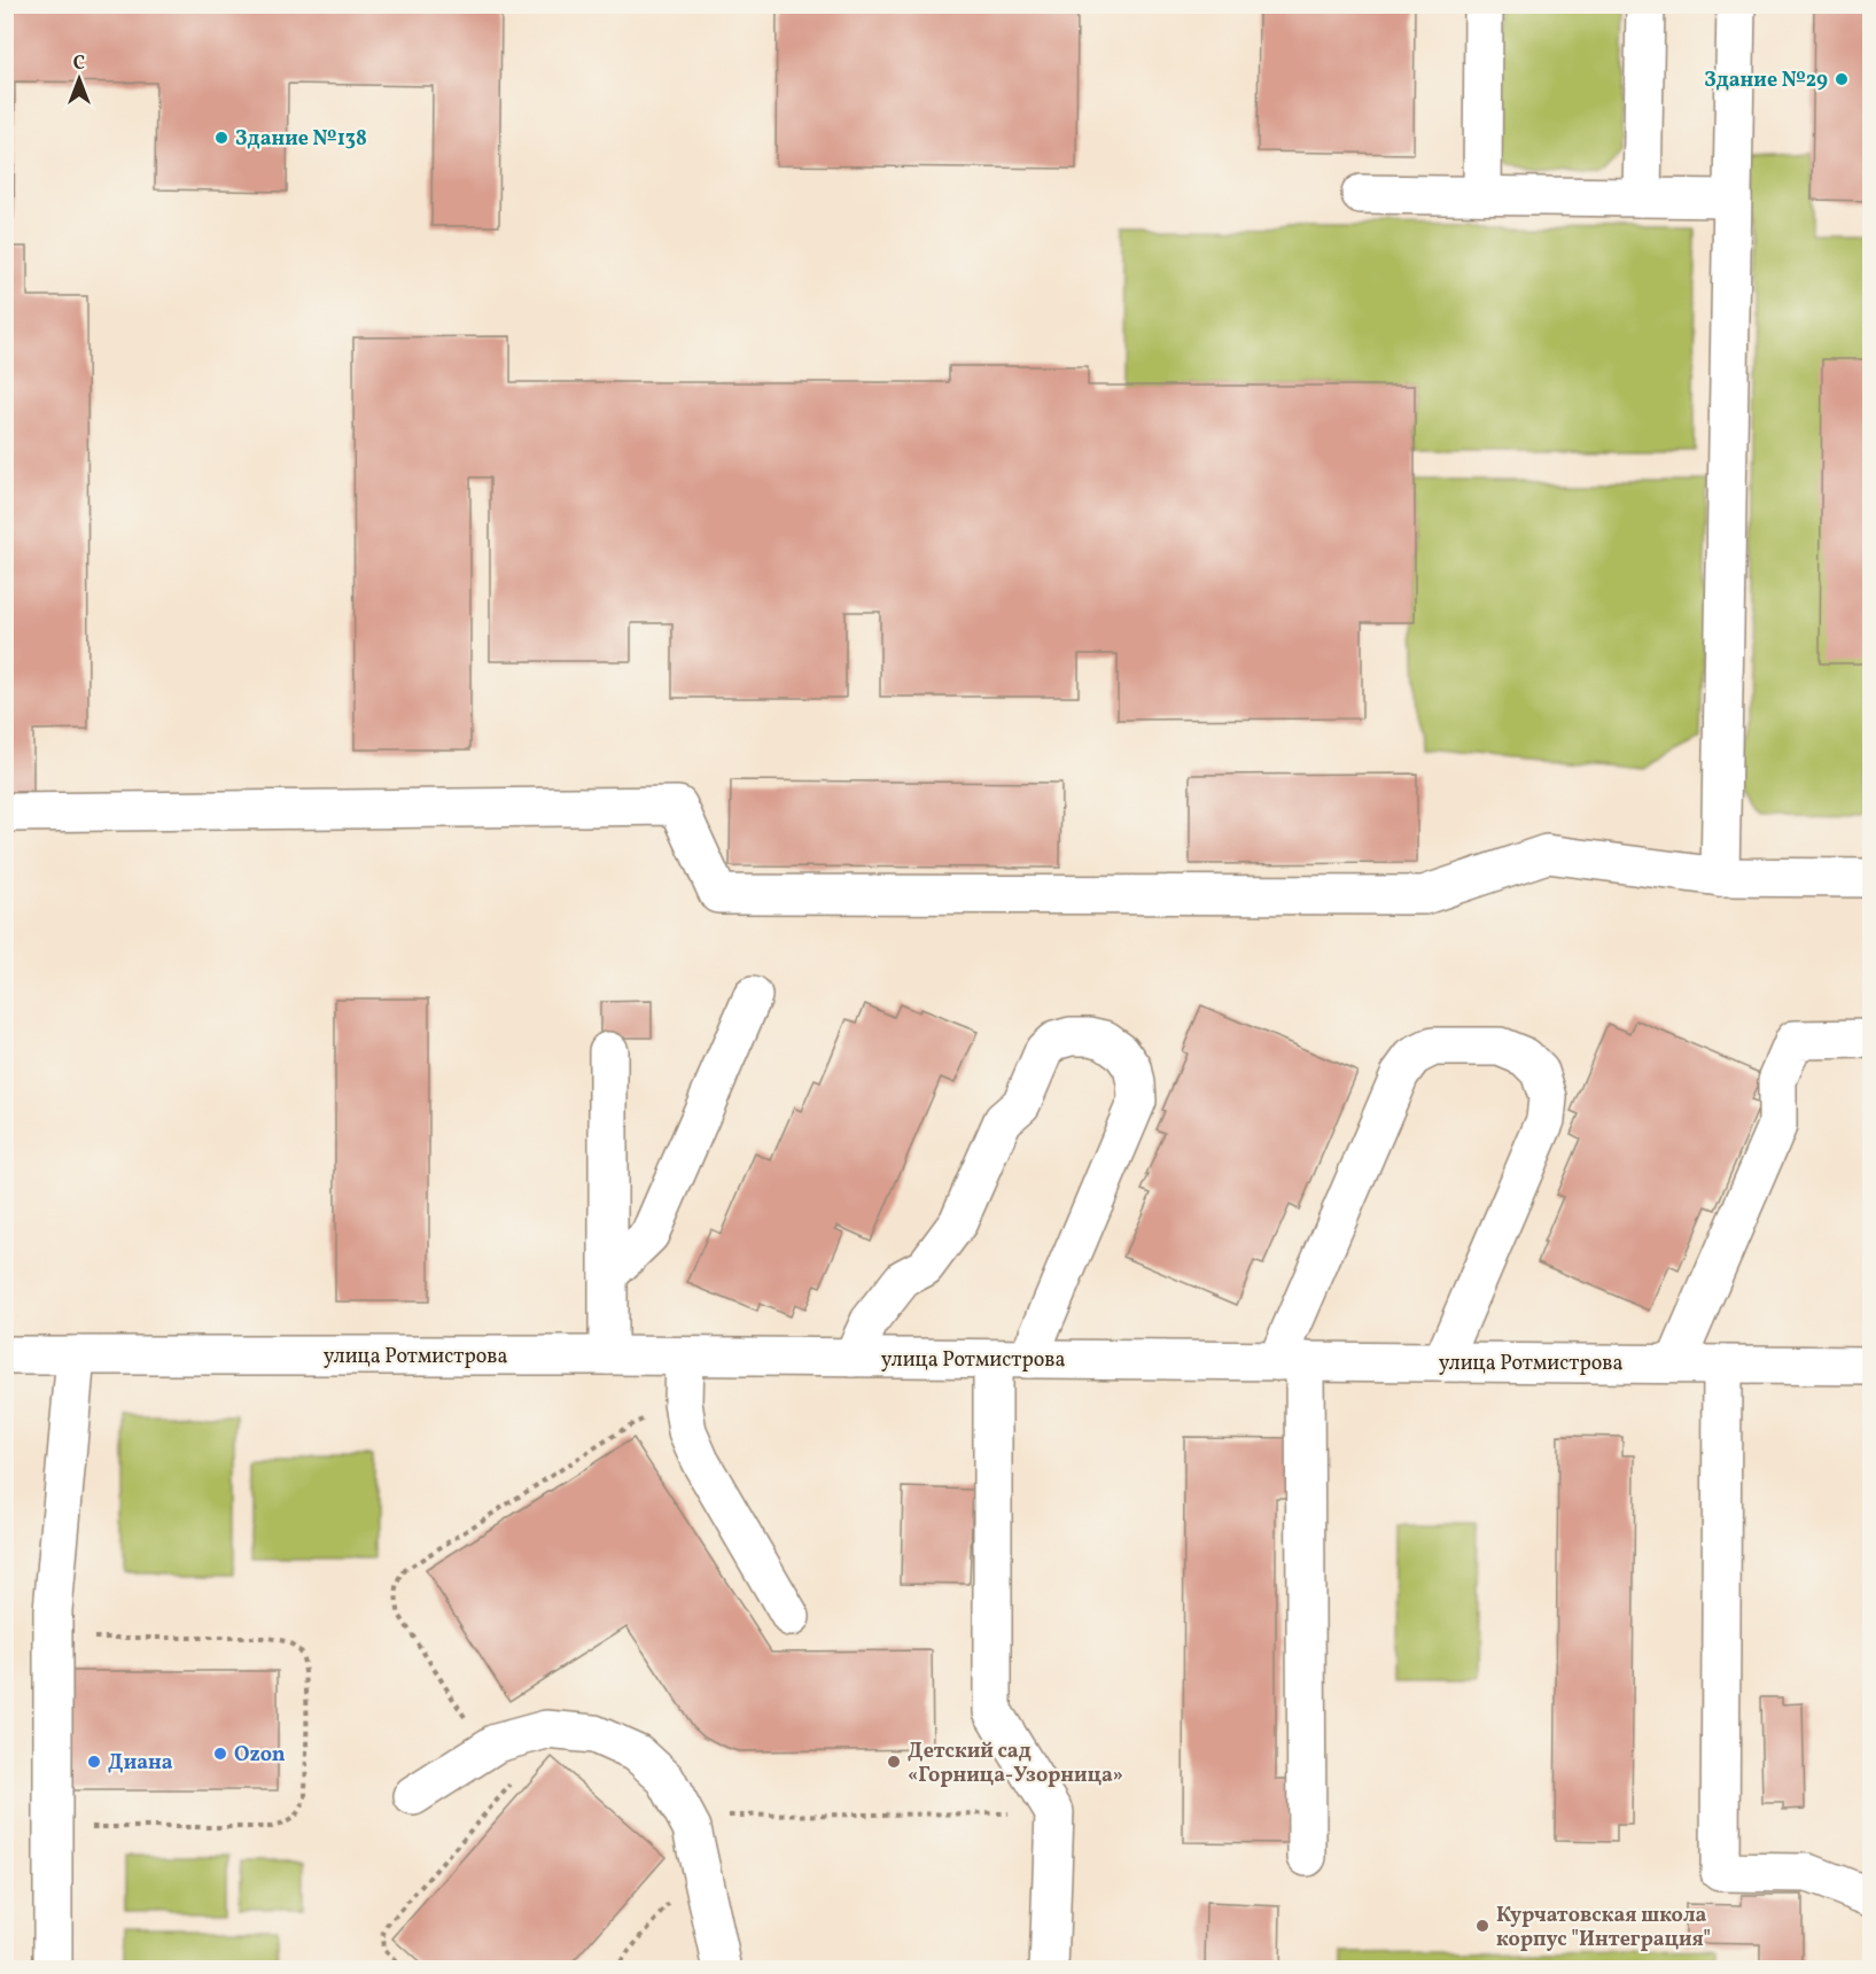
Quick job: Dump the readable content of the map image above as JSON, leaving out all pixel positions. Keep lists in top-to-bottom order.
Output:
{
  "streets": {
    "street": ["улица Ротмистрова"]
  },
  "places": [
    "Здание №29",
    "Здание №138",
    "Ozon",
    "Диана",
    "Детский сад «Горница-Узорница»",
    "Курчатовская школа корпус \"Интеграция\""
  ],
  "north": "top"
}
